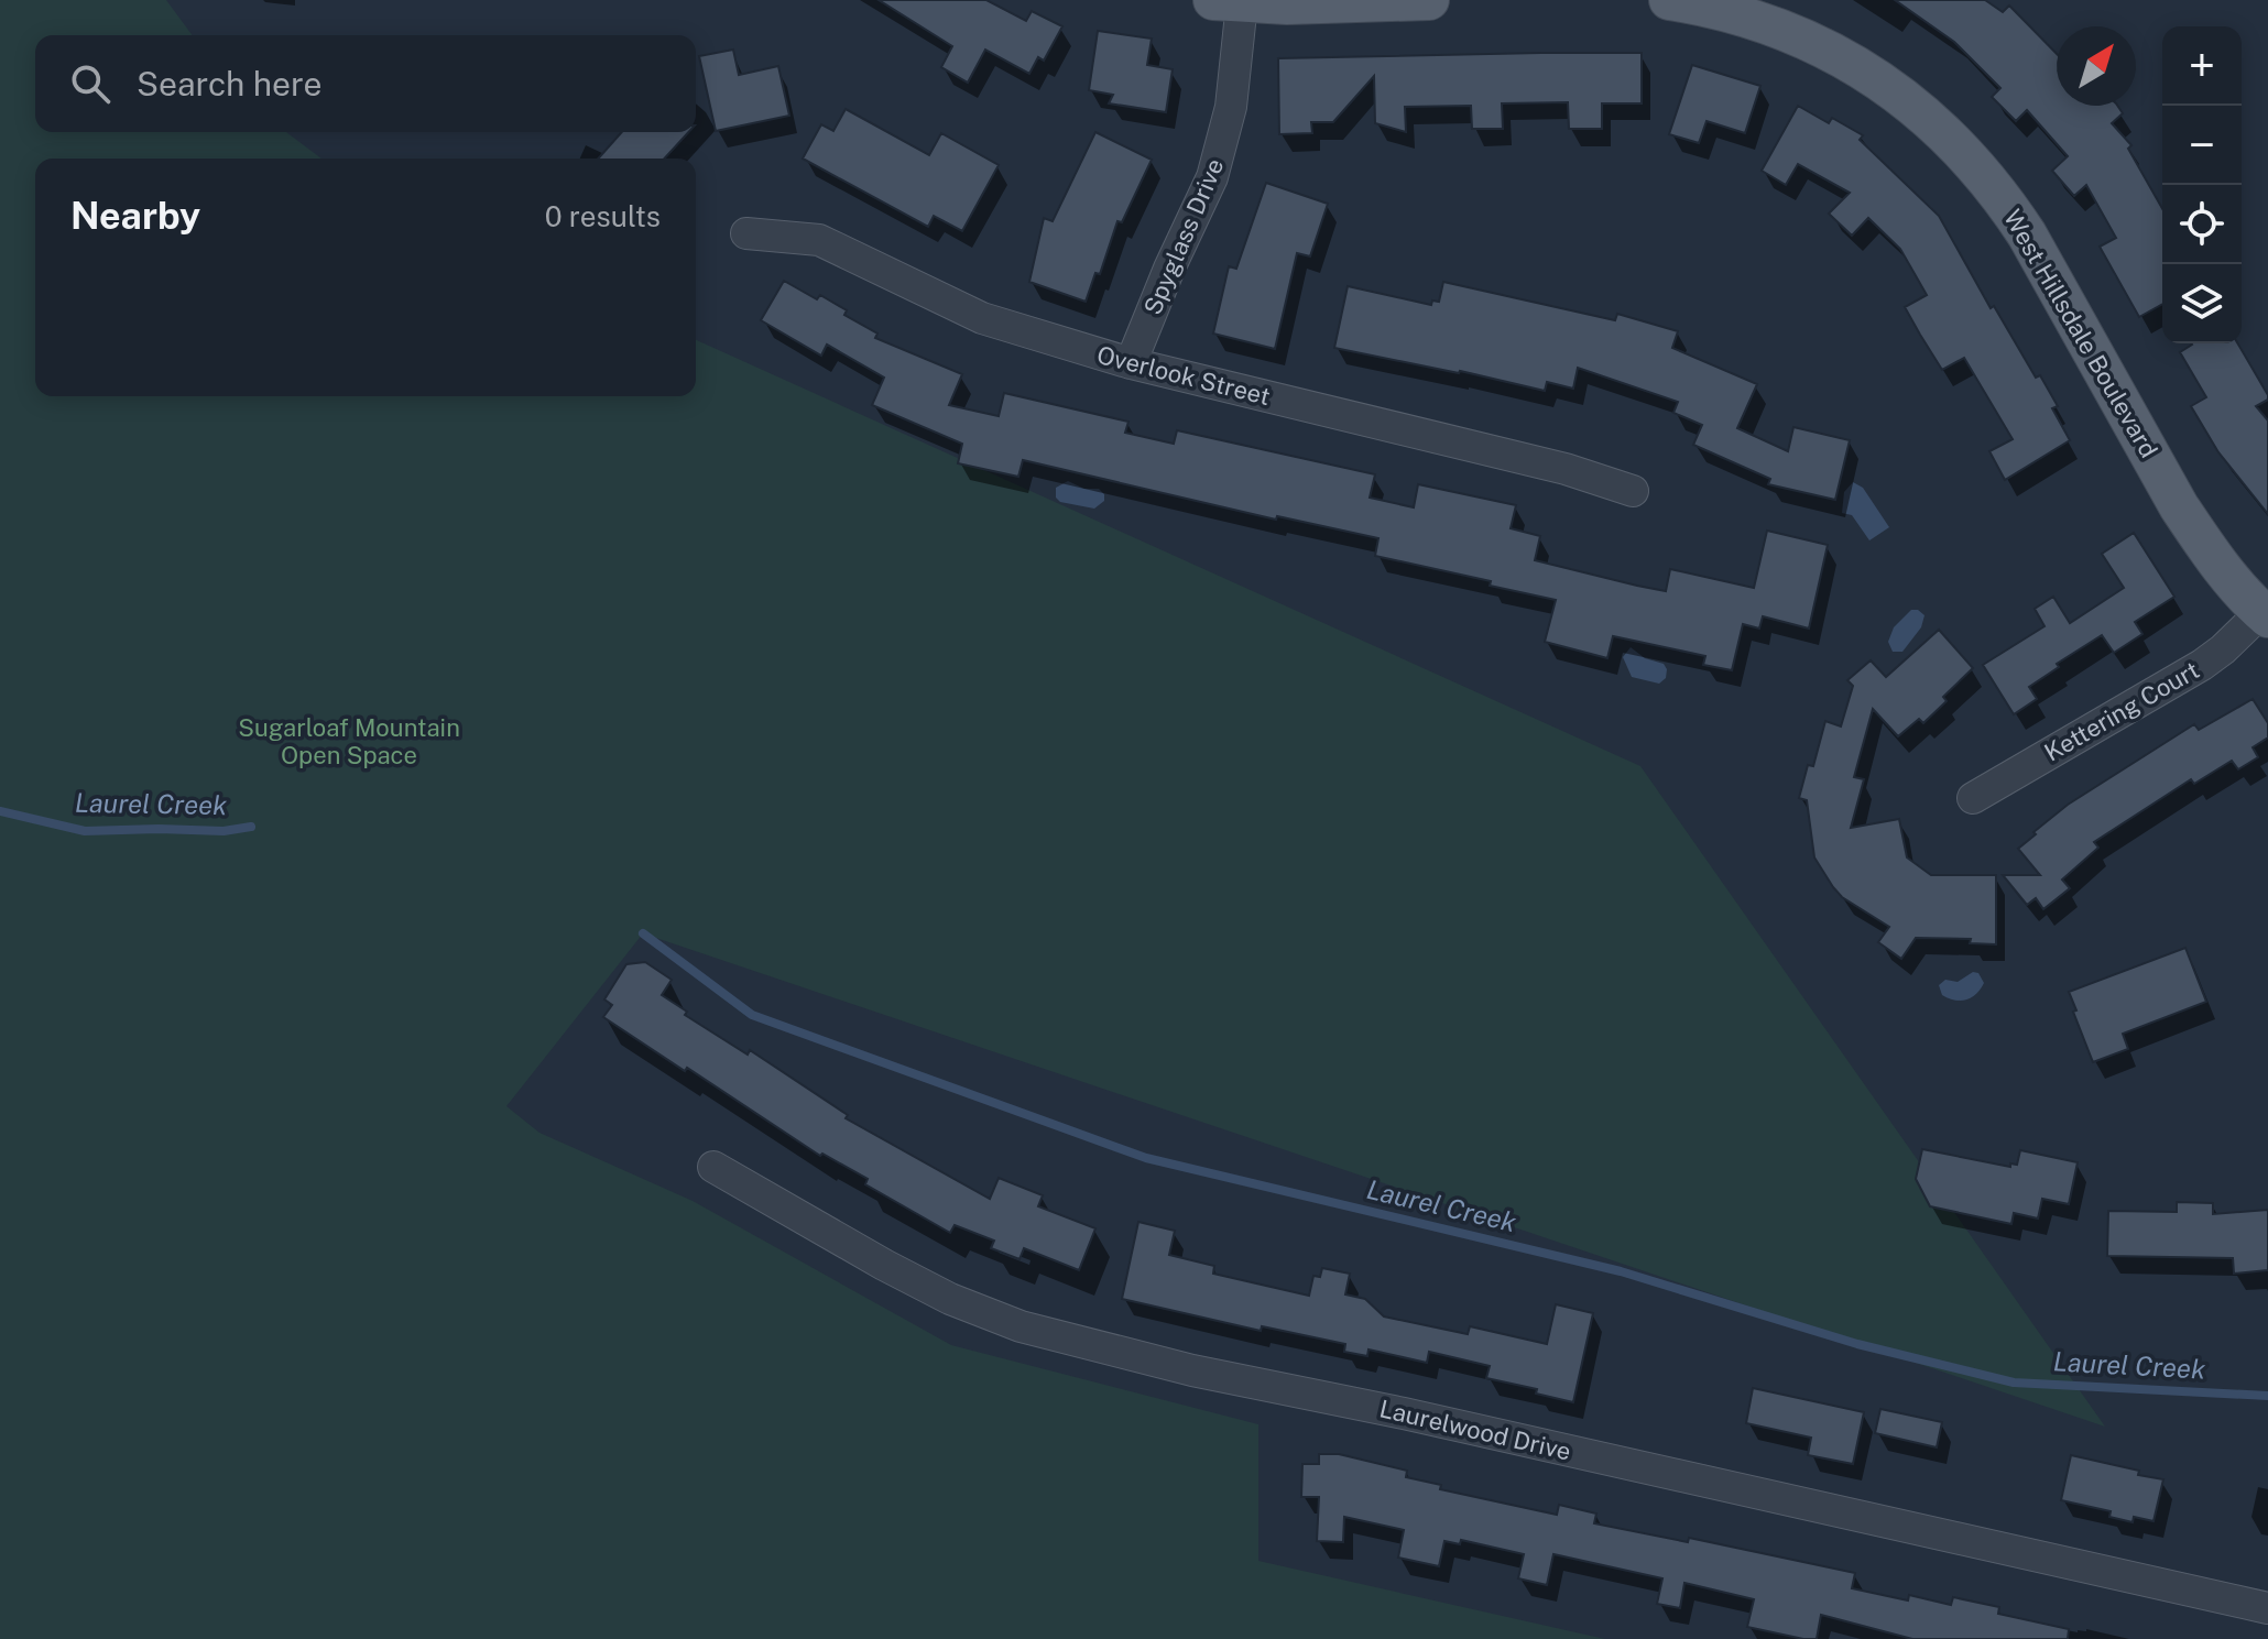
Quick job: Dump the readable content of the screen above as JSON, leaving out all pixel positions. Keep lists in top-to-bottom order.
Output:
{
  "streets": {
    "main road": ["West Hillsdale Boulevard"],
    "street": [
      "Spyglass Drive",
      "Overlook Street",
      "Kettering Court",
      "Laurelwood Drive"
    ]
  },
  "crossings": [
    ["Spyglass Drive", "Overlook Street"],
    ["West Hillsdale Boulevard", "Kettering Court"]
  ],
  "water": ["Laurel Creek"],
  "parks": ["Sugarloaf Mountain Open Space"],
  "north": "top right",
  "page": {
    "map_buttons": ["+", "−"],
    "search": "Search here",
    "heading": ["Nearby", "0 results"]
  }
}
